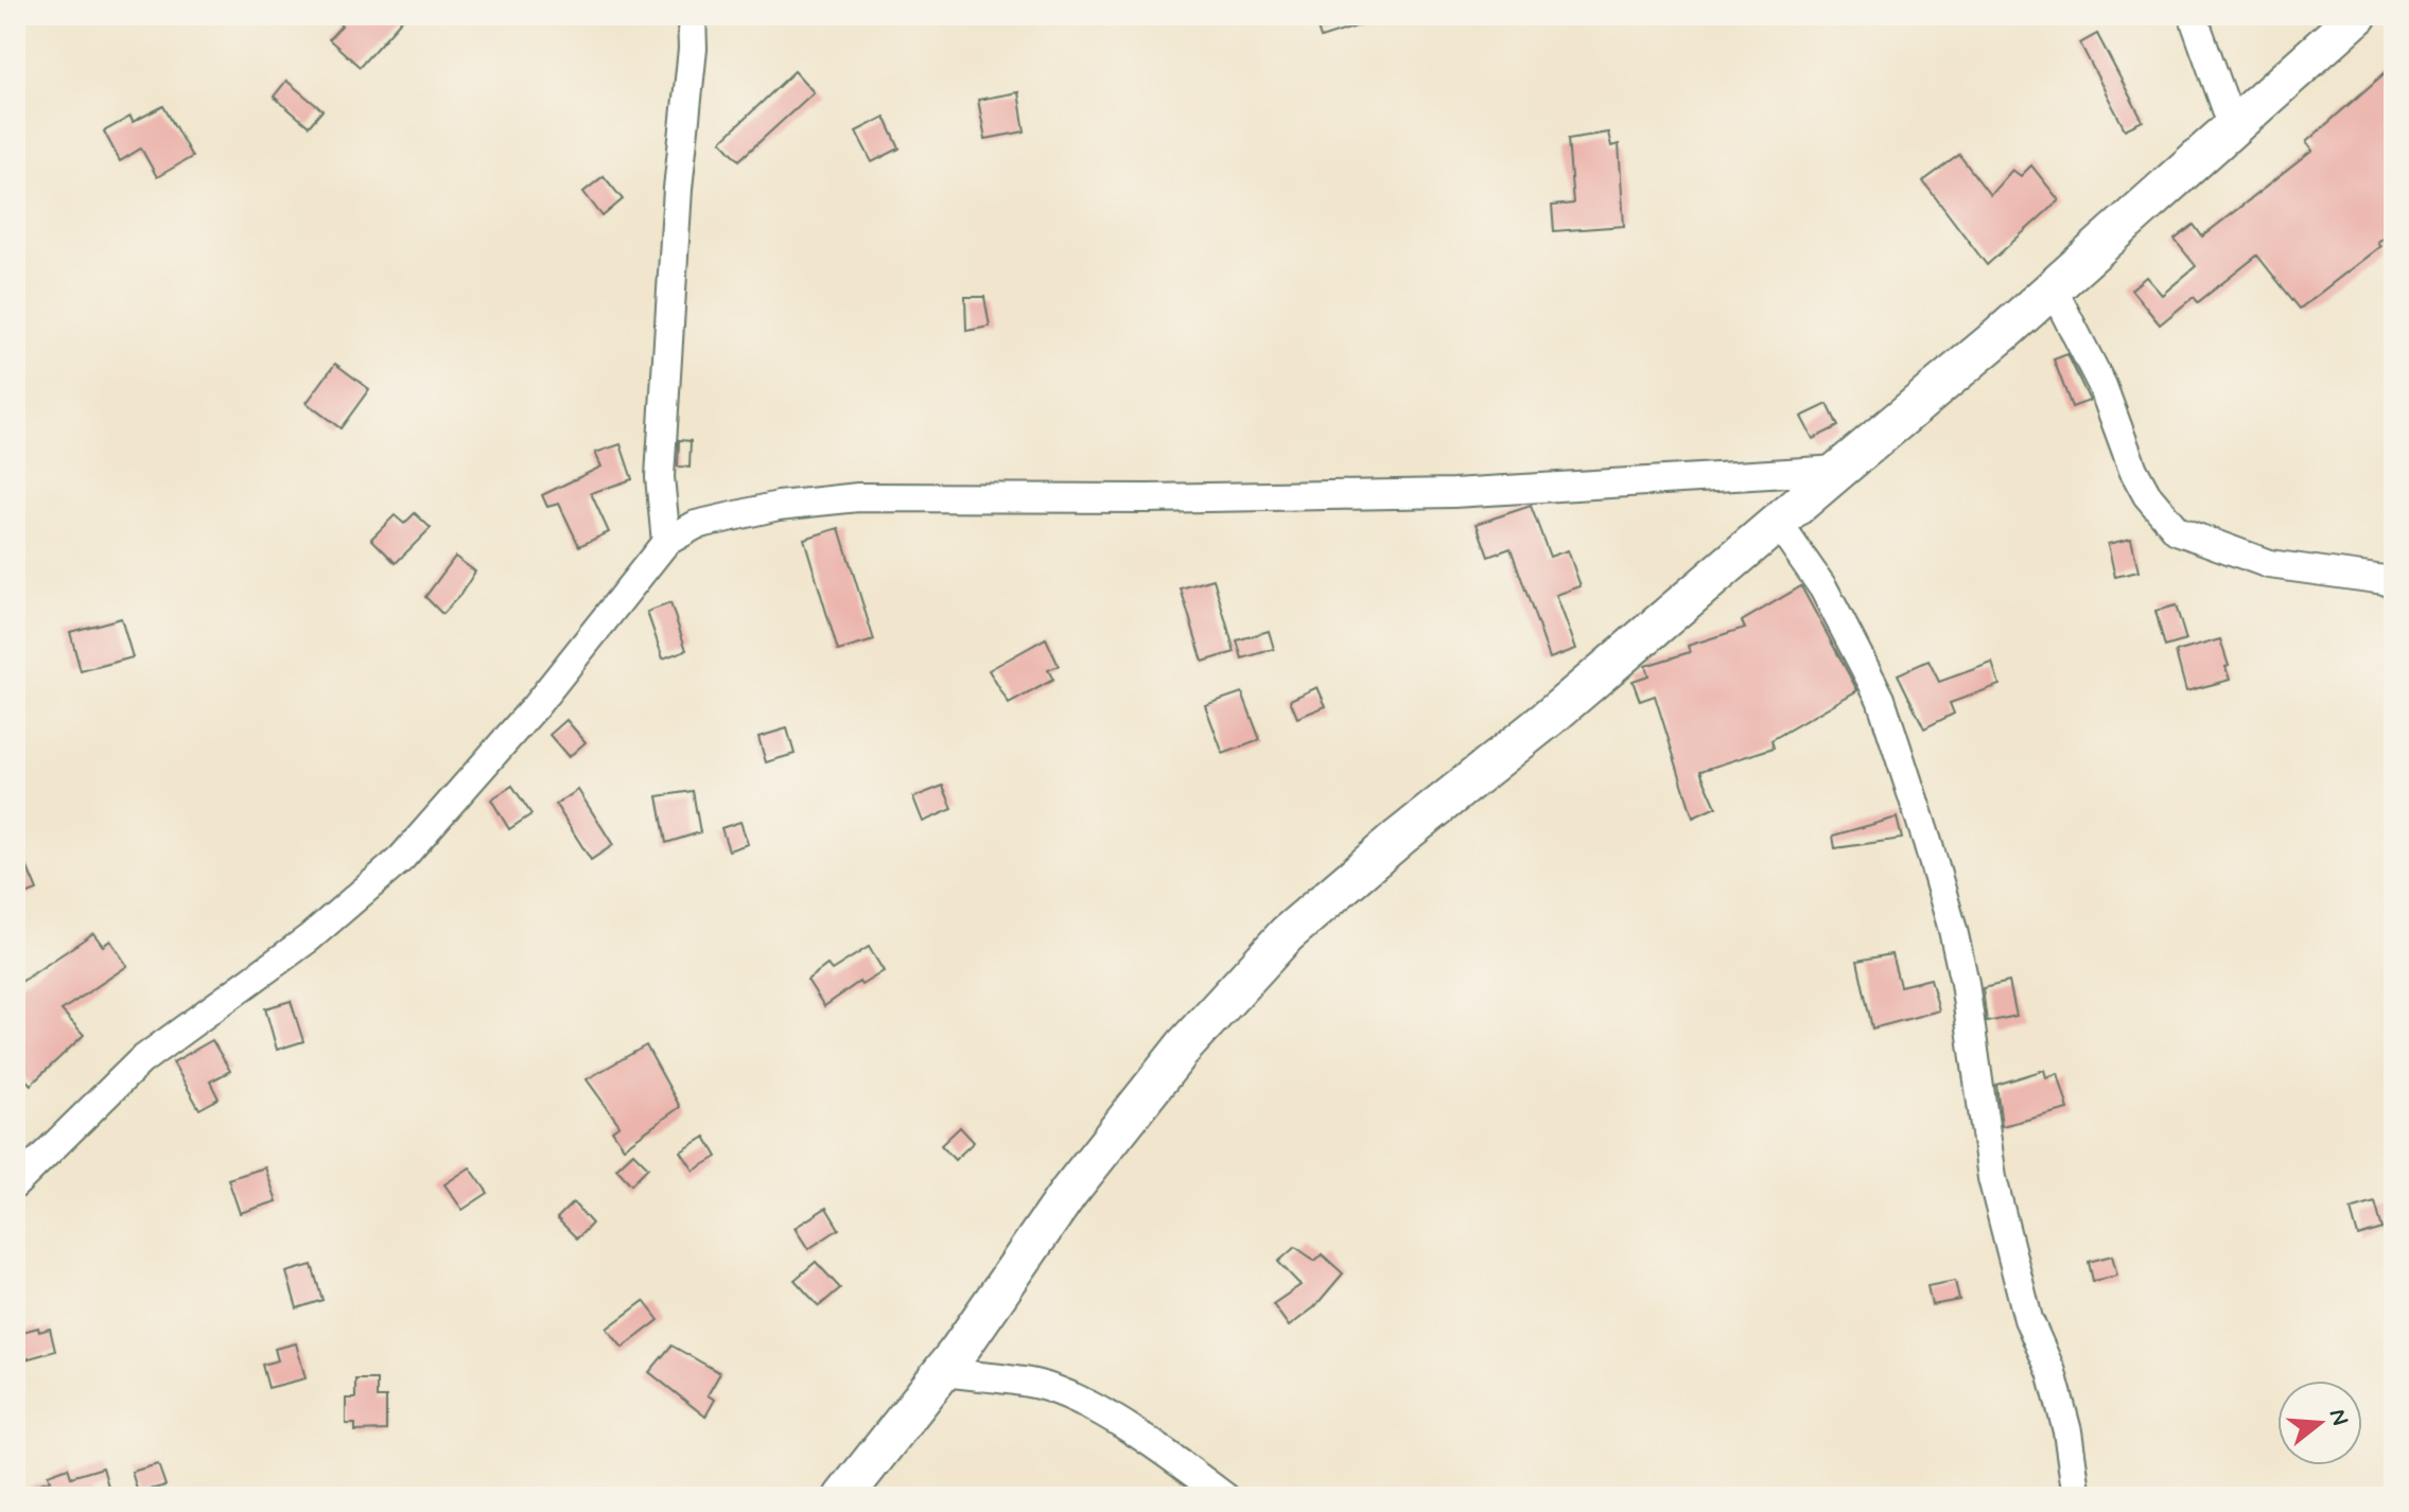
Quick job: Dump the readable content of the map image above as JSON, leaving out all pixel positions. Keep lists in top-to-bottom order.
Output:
{
  "north": "right"
}
